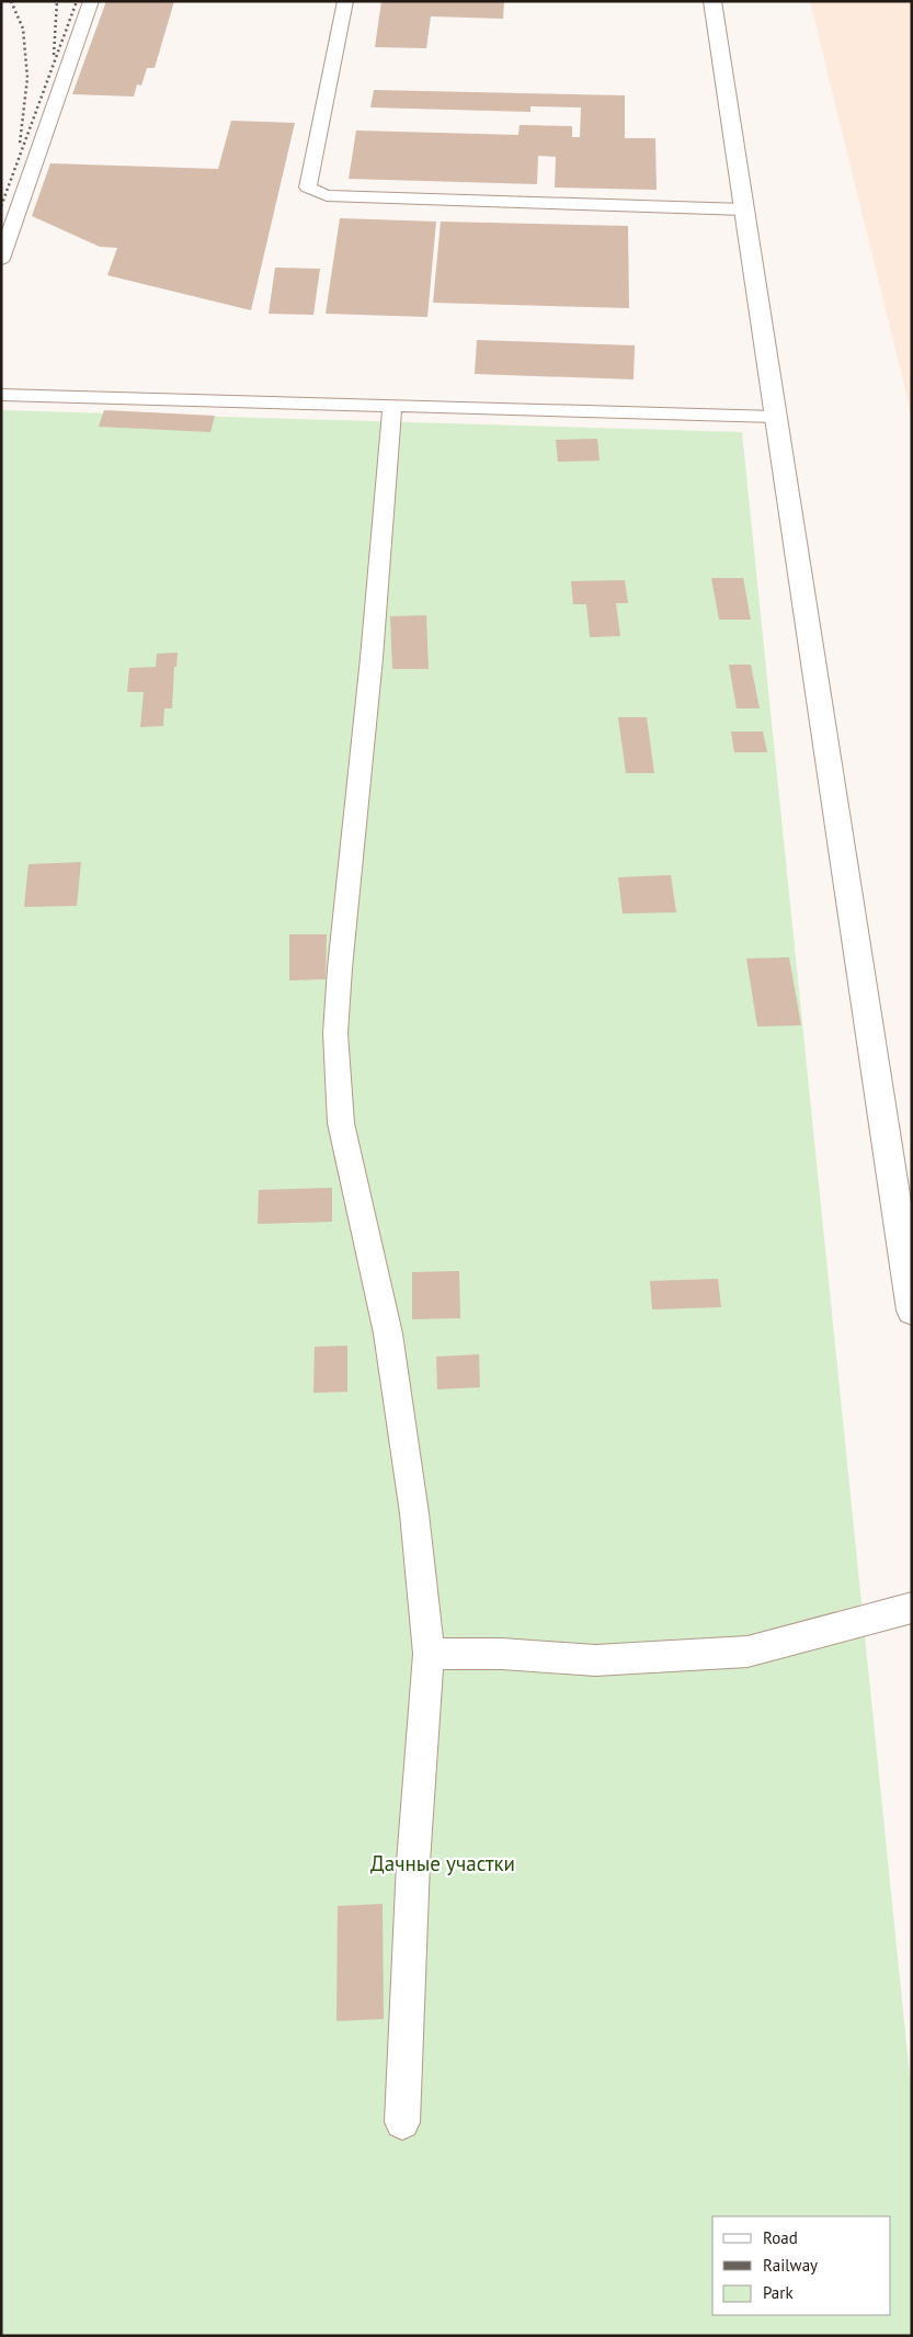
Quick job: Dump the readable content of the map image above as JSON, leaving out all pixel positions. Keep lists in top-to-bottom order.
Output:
{
  "parks": ["Дачные участки"],
  "legend": ["Road", "Railway", "Park"]
}
